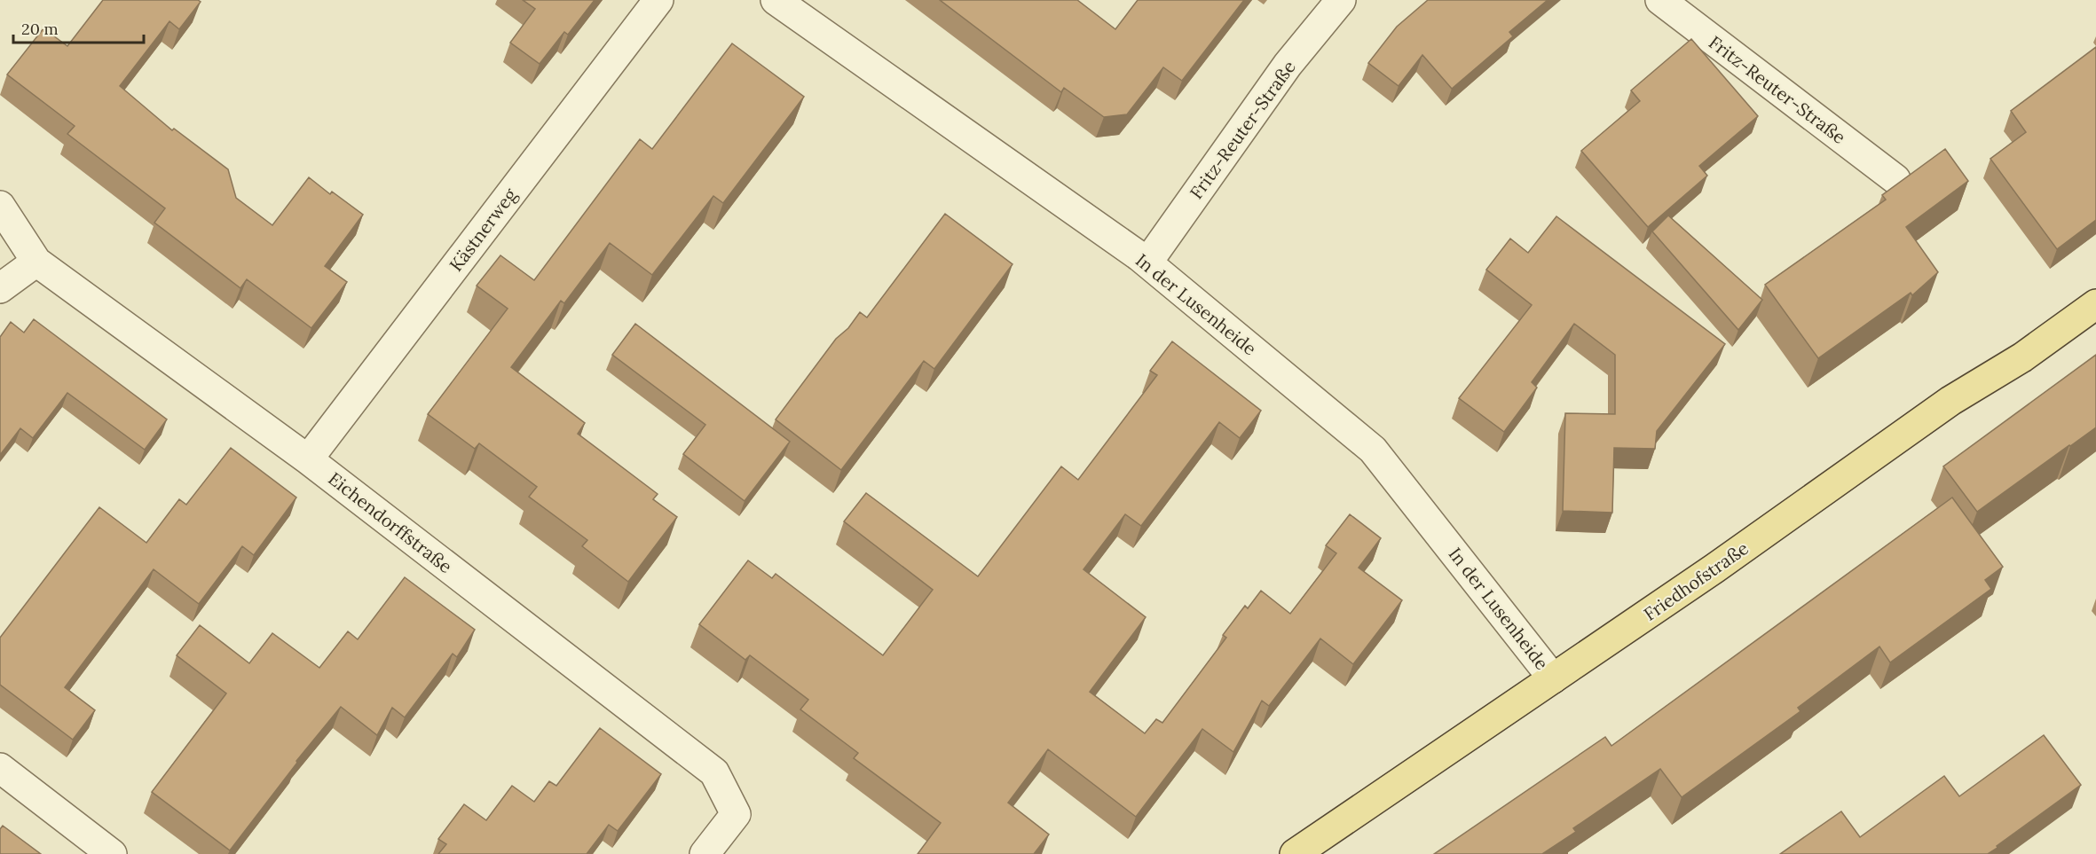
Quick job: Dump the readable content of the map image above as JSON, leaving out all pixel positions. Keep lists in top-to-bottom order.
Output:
{
  "streets": {
    "main road": ["Friedhofstraße"],
    "street": [
      "Fritz-Reuter-Straße",
      "Kästnerweg",
      "In der Lusenheide",
      "Eichendorffstraße"
    ]
  },
  "crossings": [
    ["Fritz-Reuter-Straße", "In der Lusenheide"],
    ["Kästnerweg", "Eichendorffstraße"],
    ["In der Lusenheide", "Friedhofstraße"]
  ],
  "scale_bar": "20 m"
}
